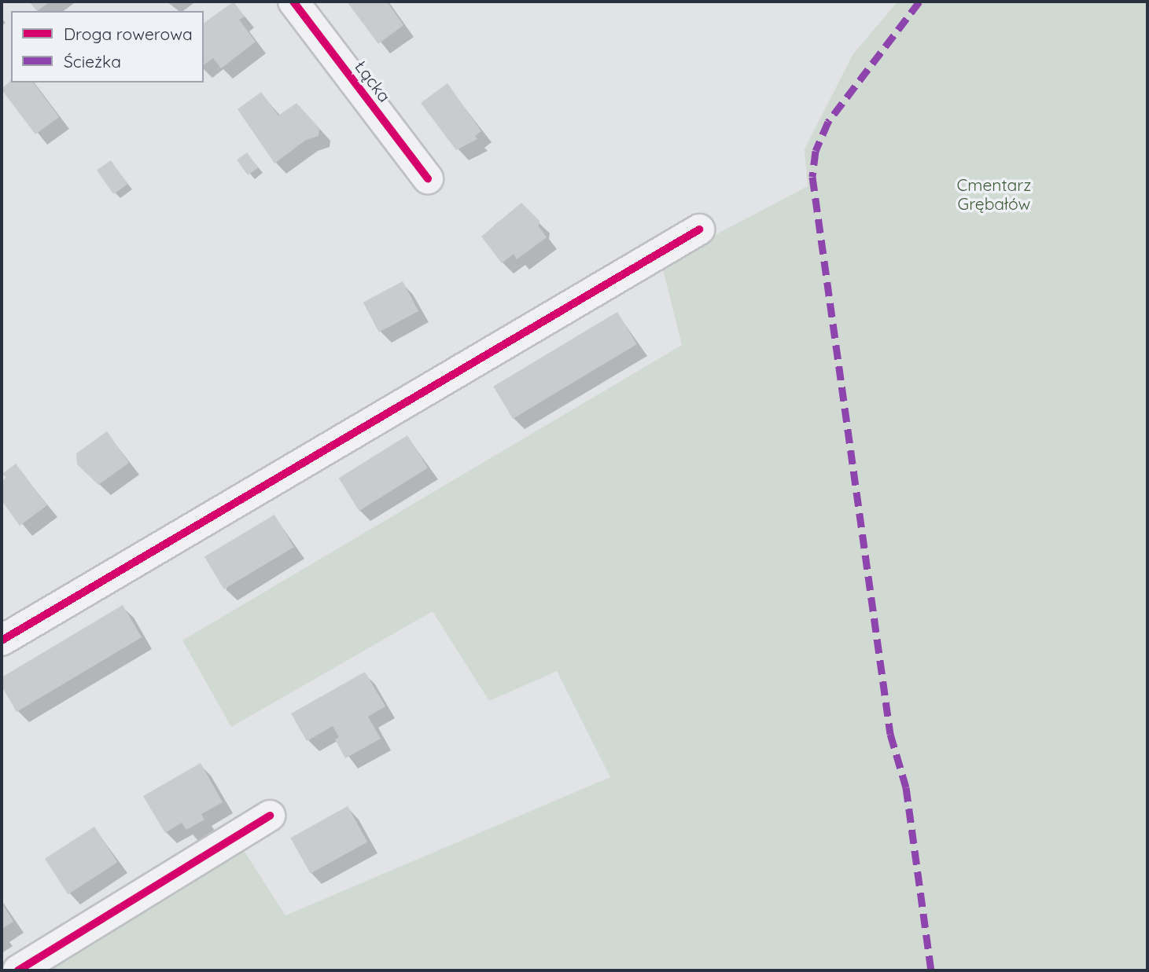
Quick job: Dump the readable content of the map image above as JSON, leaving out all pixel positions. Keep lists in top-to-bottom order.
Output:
{
  "streets": {
    "street": ["Łącka"]
  },
  "parks": ["Cmentarz Grębałów"],
  "legend": ["Droga rowerowa", "Ścieżka"]
}
